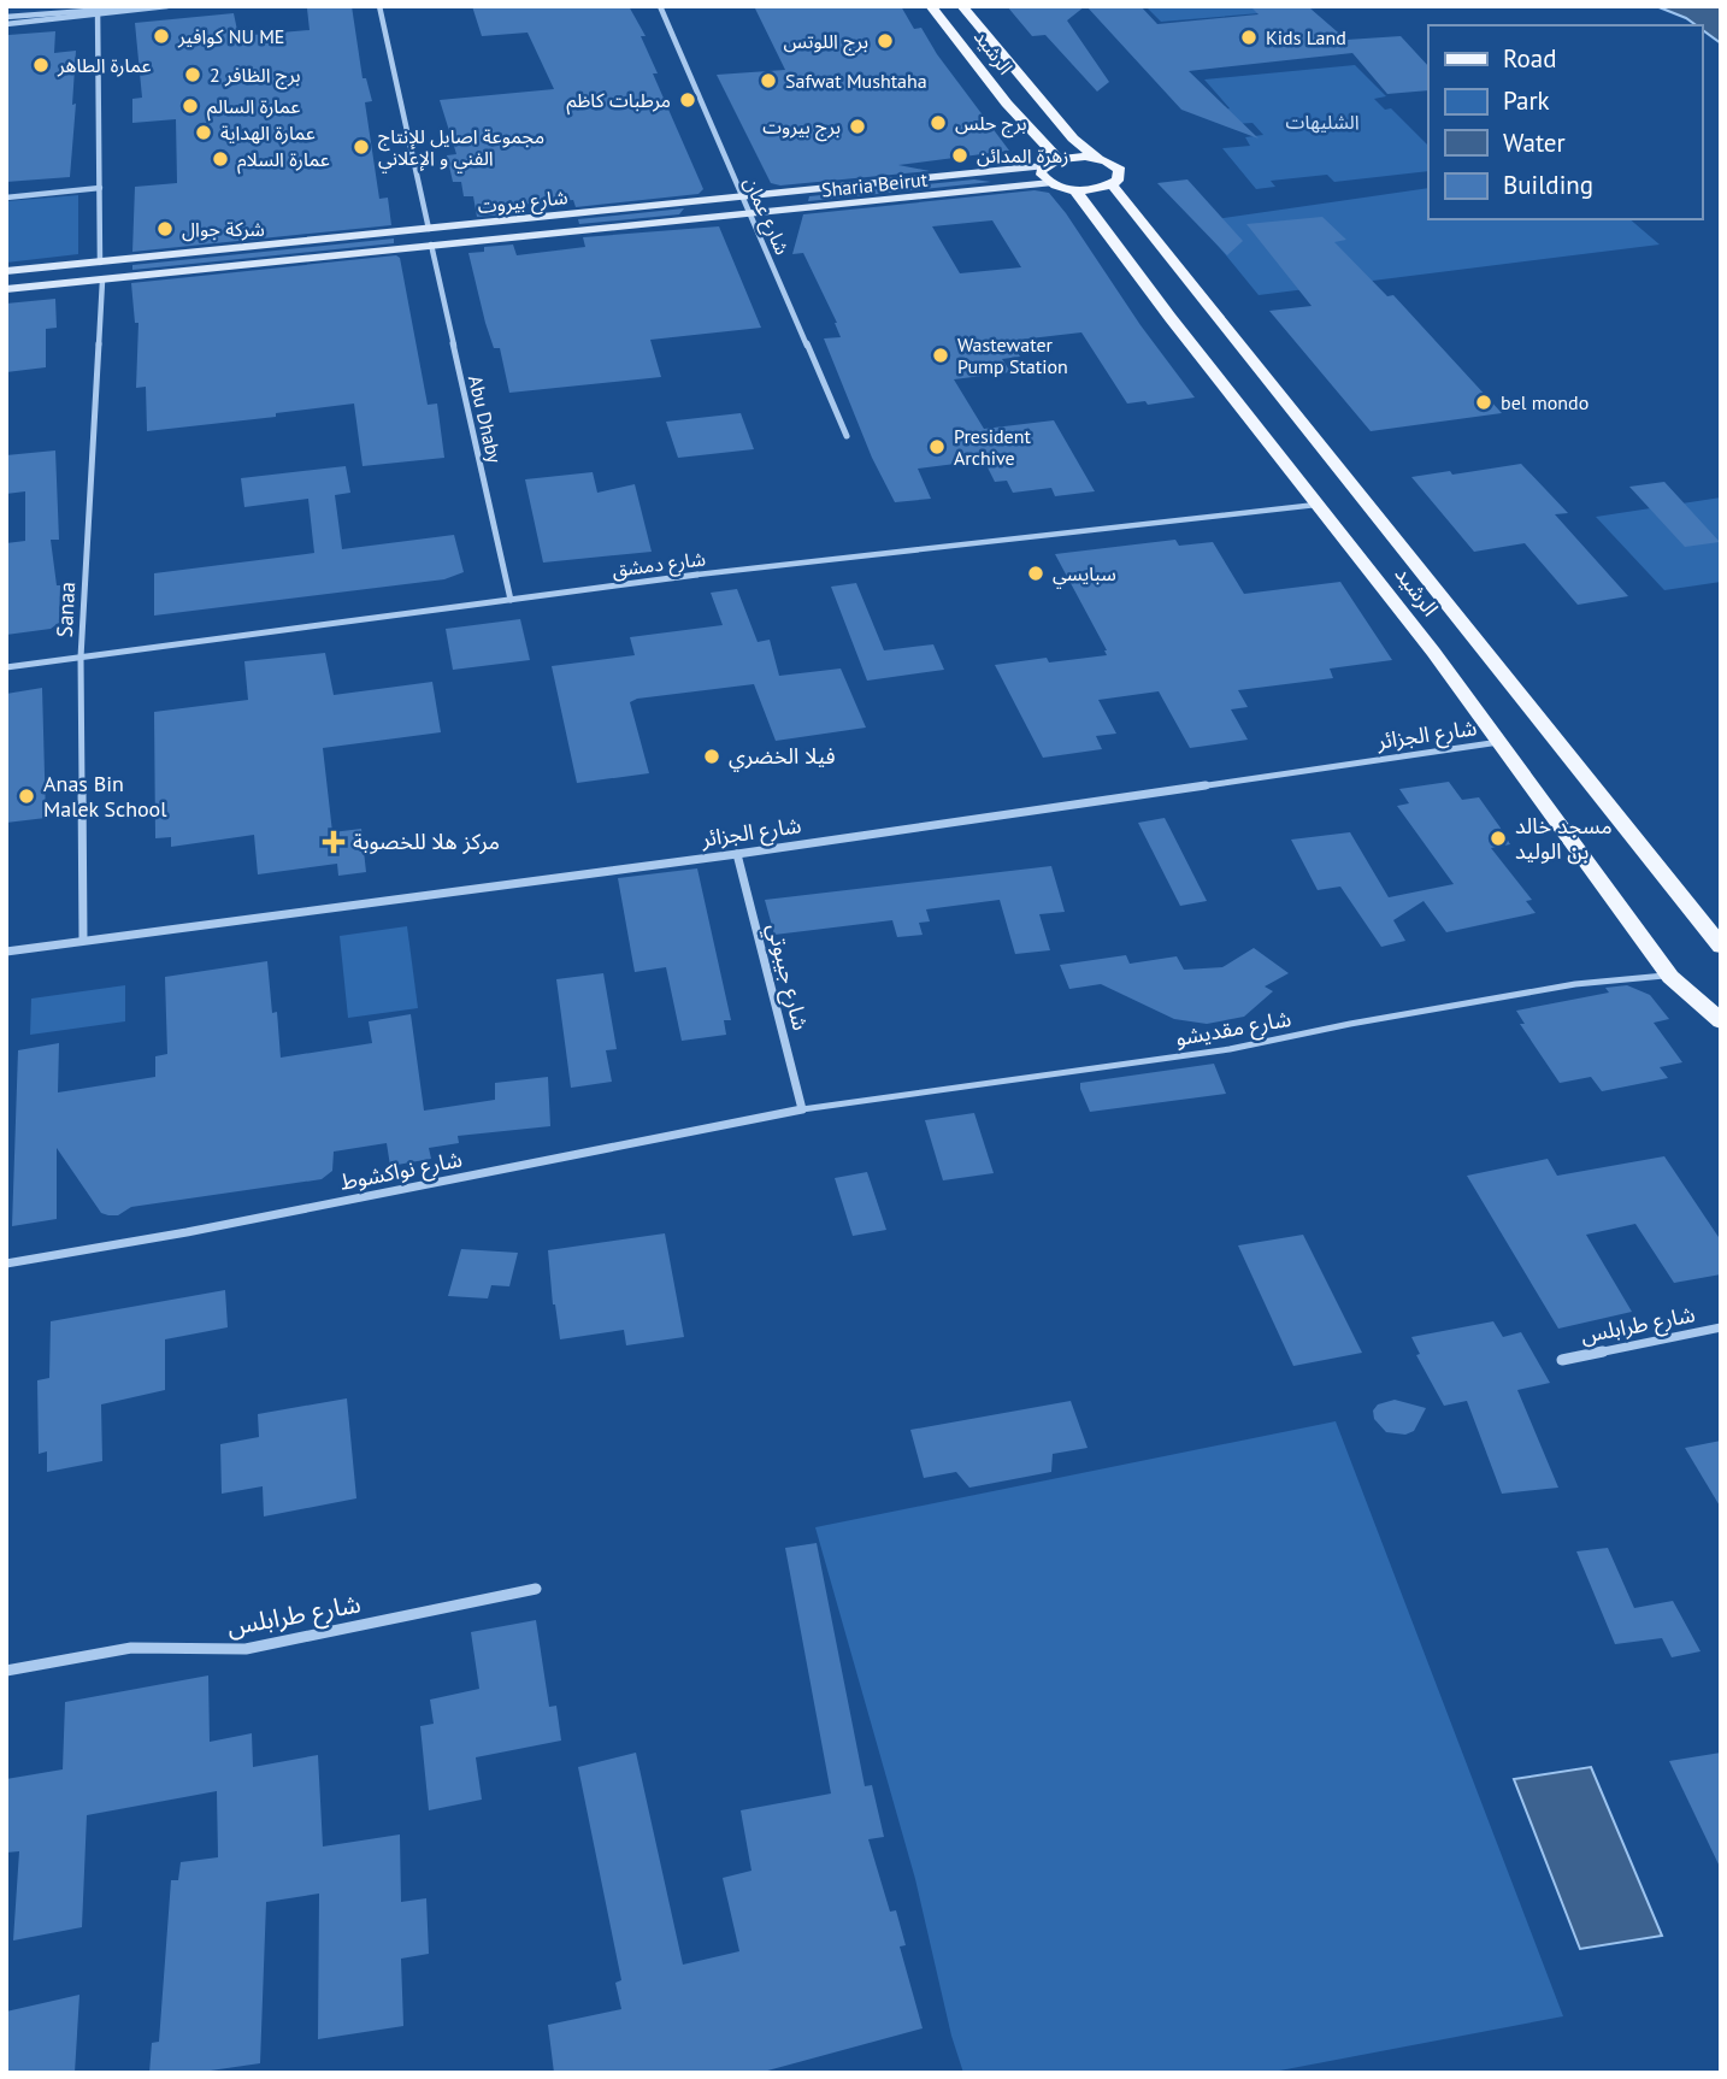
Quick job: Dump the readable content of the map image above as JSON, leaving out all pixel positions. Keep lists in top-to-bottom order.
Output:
{
  "streets": {
    "main road": ["الرشيد", "Sharia Beirut", "شارع بيروت"],
    "street": [
      "شارع عمان",
      "Abu Dhaby",
      "شارع دمشق",
      "Sanaa",
      "شارع الجزائر",
      "شارع جيبوتي",
      "شارع نواكشوط",
      "شارع طرابلس"
    ],
    "lane": ["شارع مقديشو"]
  },
  "crossings": [
    ["الرشيد", "شارع دمشق"],
    ["الرشيد", "شارع الجزائر"],
    ["الرشيد", "شارع مقديشو"],
    ["Sharia Beirut", "شارع بيروت"],
    ["Sharia Beirut", "شارع عمان"],
    ["شارع بيروت", "شارع عمان"],
    ["شارع بيروت", "Abu Dhaby"],
    ["شارع بيروت", "Sanaa"],
    ["Abu Dhaby", "شارع دمشق"],
    ["شارع دمشق", "Sanaa"],
    ["Sanaa", "شارع الجزائر"],
    ["شارع الجزائر", "شارع جيبوتي"],
    ["شارع جيبوتي", "شارع مقديشو"],
    ["شارع جيبوتي", "شارع نواكشوط"],
    ["شارع مقديشو", "شارع نواكشوط"]
  ],
  "parks": ["الشليهات"],
  "places": {
    "other": [
      "كوافير NU ME",
      "Kids Land",
      "برج اللوتس",
      "عمارة الطاهر",
      "برج الظافر 2",
      "Safwat Mushtaha",
      "مرطبات كاظم",
      "عمارة السالم",
      "برج حلس",
      "برج بيروت",
      "عمارة الهداية",
      "مجموعة اصايل للإنتاج الفني و الإعلاني",
      "زهرة المدائن",
      "عمارة السلام",
      "شركة جوال",
      "Wastewater Pump Station",
      "bel mondo",
      "President Archive",
      "سبايسي",
      "فيلا الخضري",
      "Anas Bin Malek School",
      "مسجد خالد بن الوليد"
    ],
    "health": ["مركز هلا للخصوبة"]
  },
  "legend": [
    "Road",
    "Park",
    "Water",
    "Building"
  ]
}
